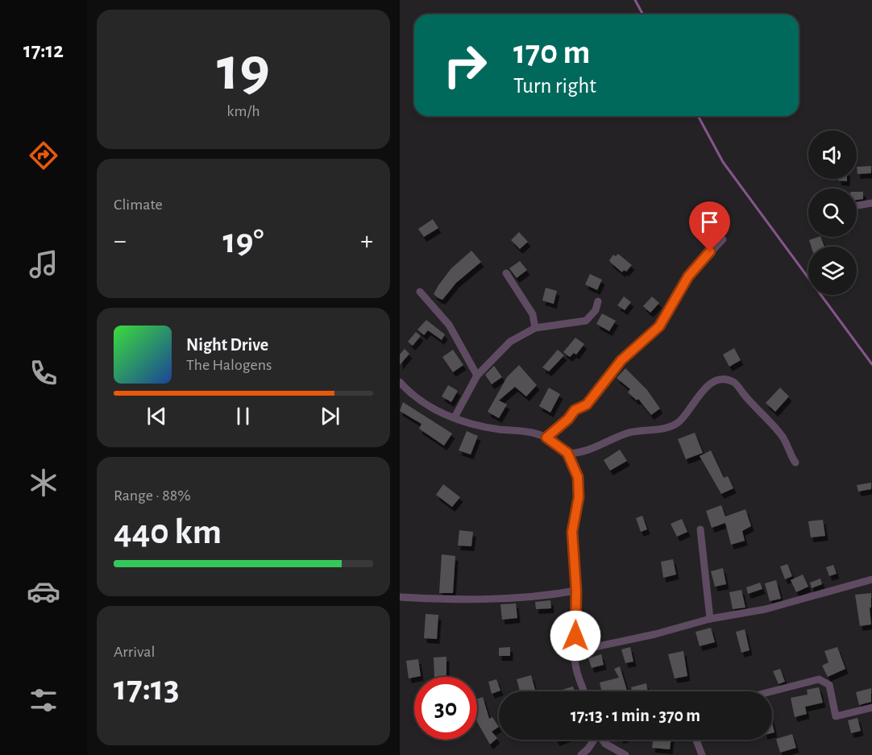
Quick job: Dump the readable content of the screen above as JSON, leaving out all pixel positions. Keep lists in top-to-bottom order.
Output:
{
  "page": {
    "tabs": "17:12",
    "tile": [
      ["19", "km/h"],
      "Climate",
      ["Range · 88%", "440 km"],
      ["Arrival", "17:13"]
    ],
    "turn": ["170 m", "Turn right"],
    "heat": ["−", "19°", "+"],
    "song": ["Night Drive", "The Halogens"],
    "limit": "30",
    "trip": "17:13 · 1 min · 370 m"
  }
}
